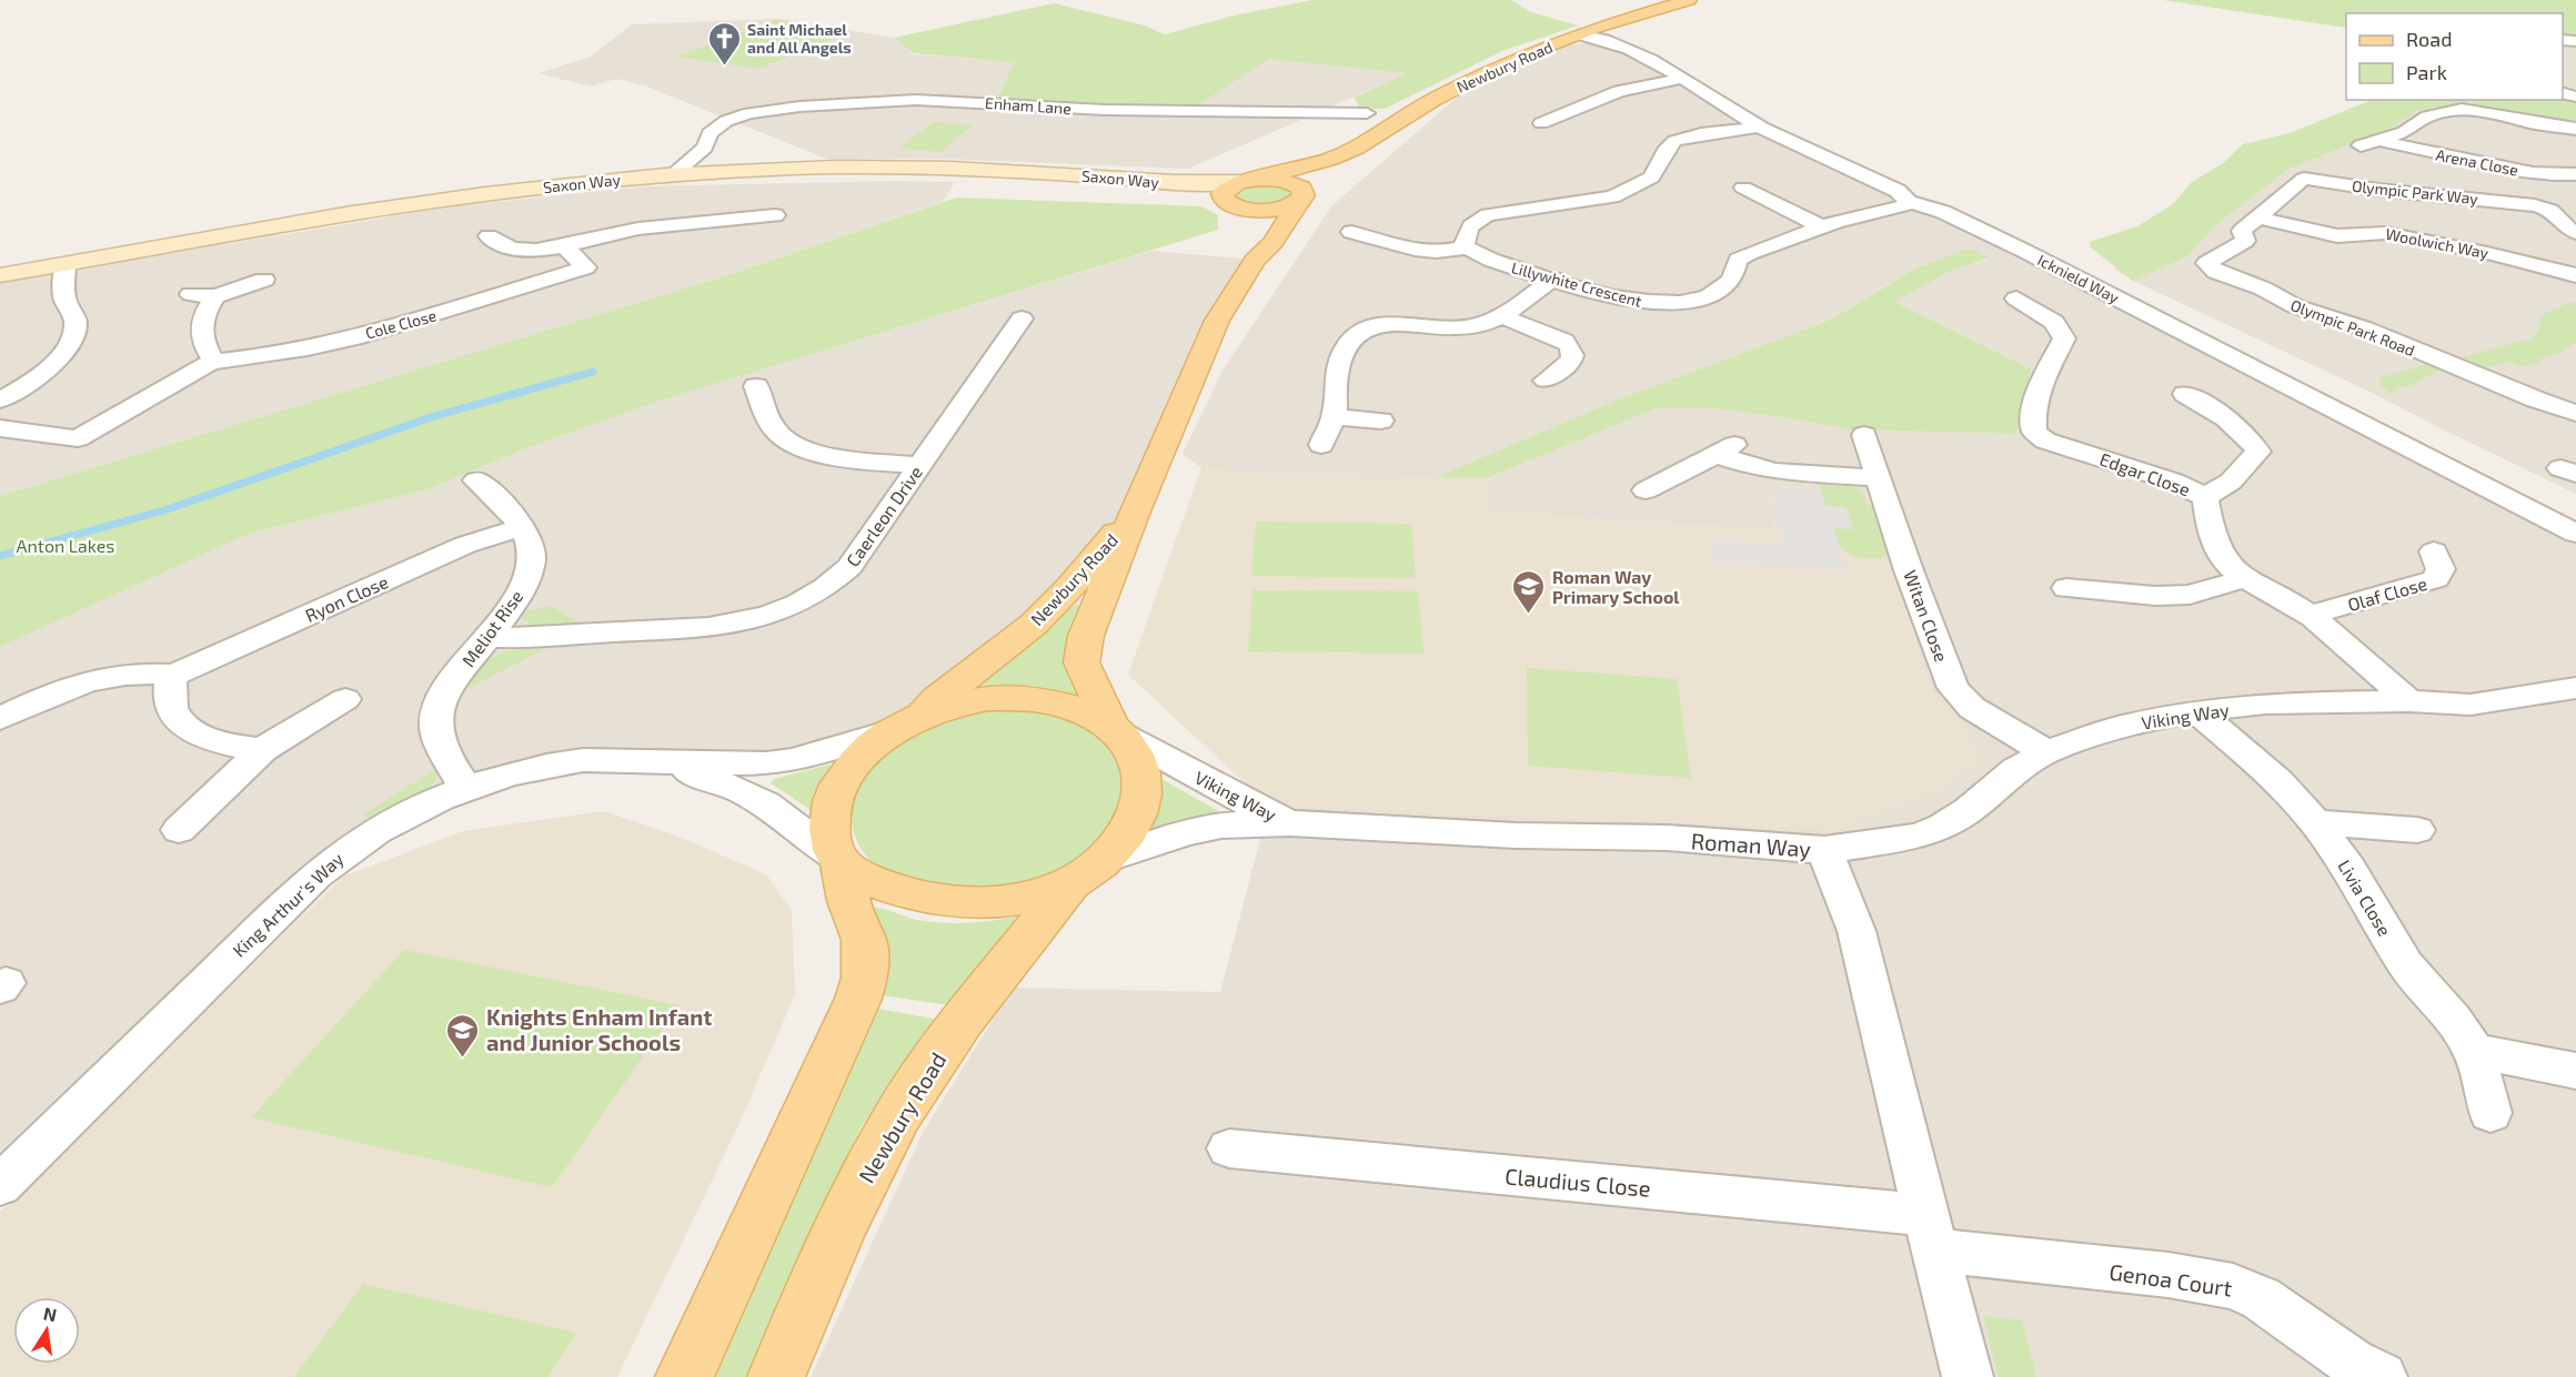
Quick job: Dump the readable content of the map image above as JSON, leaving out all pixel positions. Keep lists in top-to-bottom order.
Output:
{
  "streets": {
    "main road": ["Newbury Road"],
    "street": [
      "Enham Lane",
      "Arena Close",
      "Saxon Way",
      "Olympic Park Way",
      "Woolwich Way",
      "Icknield Way",
      "Lillywhite Crescent",
      "Cole Close",
      "Olympic Park Road",
      "Edgar Close",
      "Caerleon Drive",
      "Olaf Close",
      "Ryon Close",
      "Witan Close",
      "Meliot Rise",
      "Viking Way",
      "Roman Way",
      "Livia Close",
      "King Arthur's Way",
      "Claudius Close",
      "Genoa Court"
    ]
  },
  "crossings": [
    ["Newbury Road", "Saxon Way"],
    ["Newbury Road", "Icknield Way"],
    ["Newbury Road", "Viking Way"],
    ["Newbury Road", "King Arthur's Way"],
    ["Enham Lane", "Saxon Way"],
    ["Olympic Park Way", "Woolwich Way"],
    ["Olympic Park Way", "Olympic Park Road"],
    ["Woolwich Way", "Olympic Park Road"],
    ["Icknield Way", "Lillywhite Crescent"],
    ["Edgar Close", "Olaf Close"],
    ["Edgar Close", "Viking Way"],
    ["Caerleon Drive", "Meliot Rise"],
    ["Ryon Close", "Meliot Rise"],
    ["Witan Close", "Viking Way"],
    ["Meliot Rise", "King Arthur's Way"],
    ["Viking Way", "Roman Way"],
    ["Viking Way", "Livia Close"],
    ["Roman Way", "Claudius Close"],
    ["Roman Way", "Genoa Court"],
    ["Claudius Close", "Genoa Court"]
  ],
  "parks": ["Anton Lakes"],
  "places": {
    "church": ["Saint Michael and All Angels"],
    "school or university": ["Roman Way Primary School", "Knights Enham Infant and Junior Schools"]
  },
  "legend": ["Road", "Park"],
  "north": "top"
}
